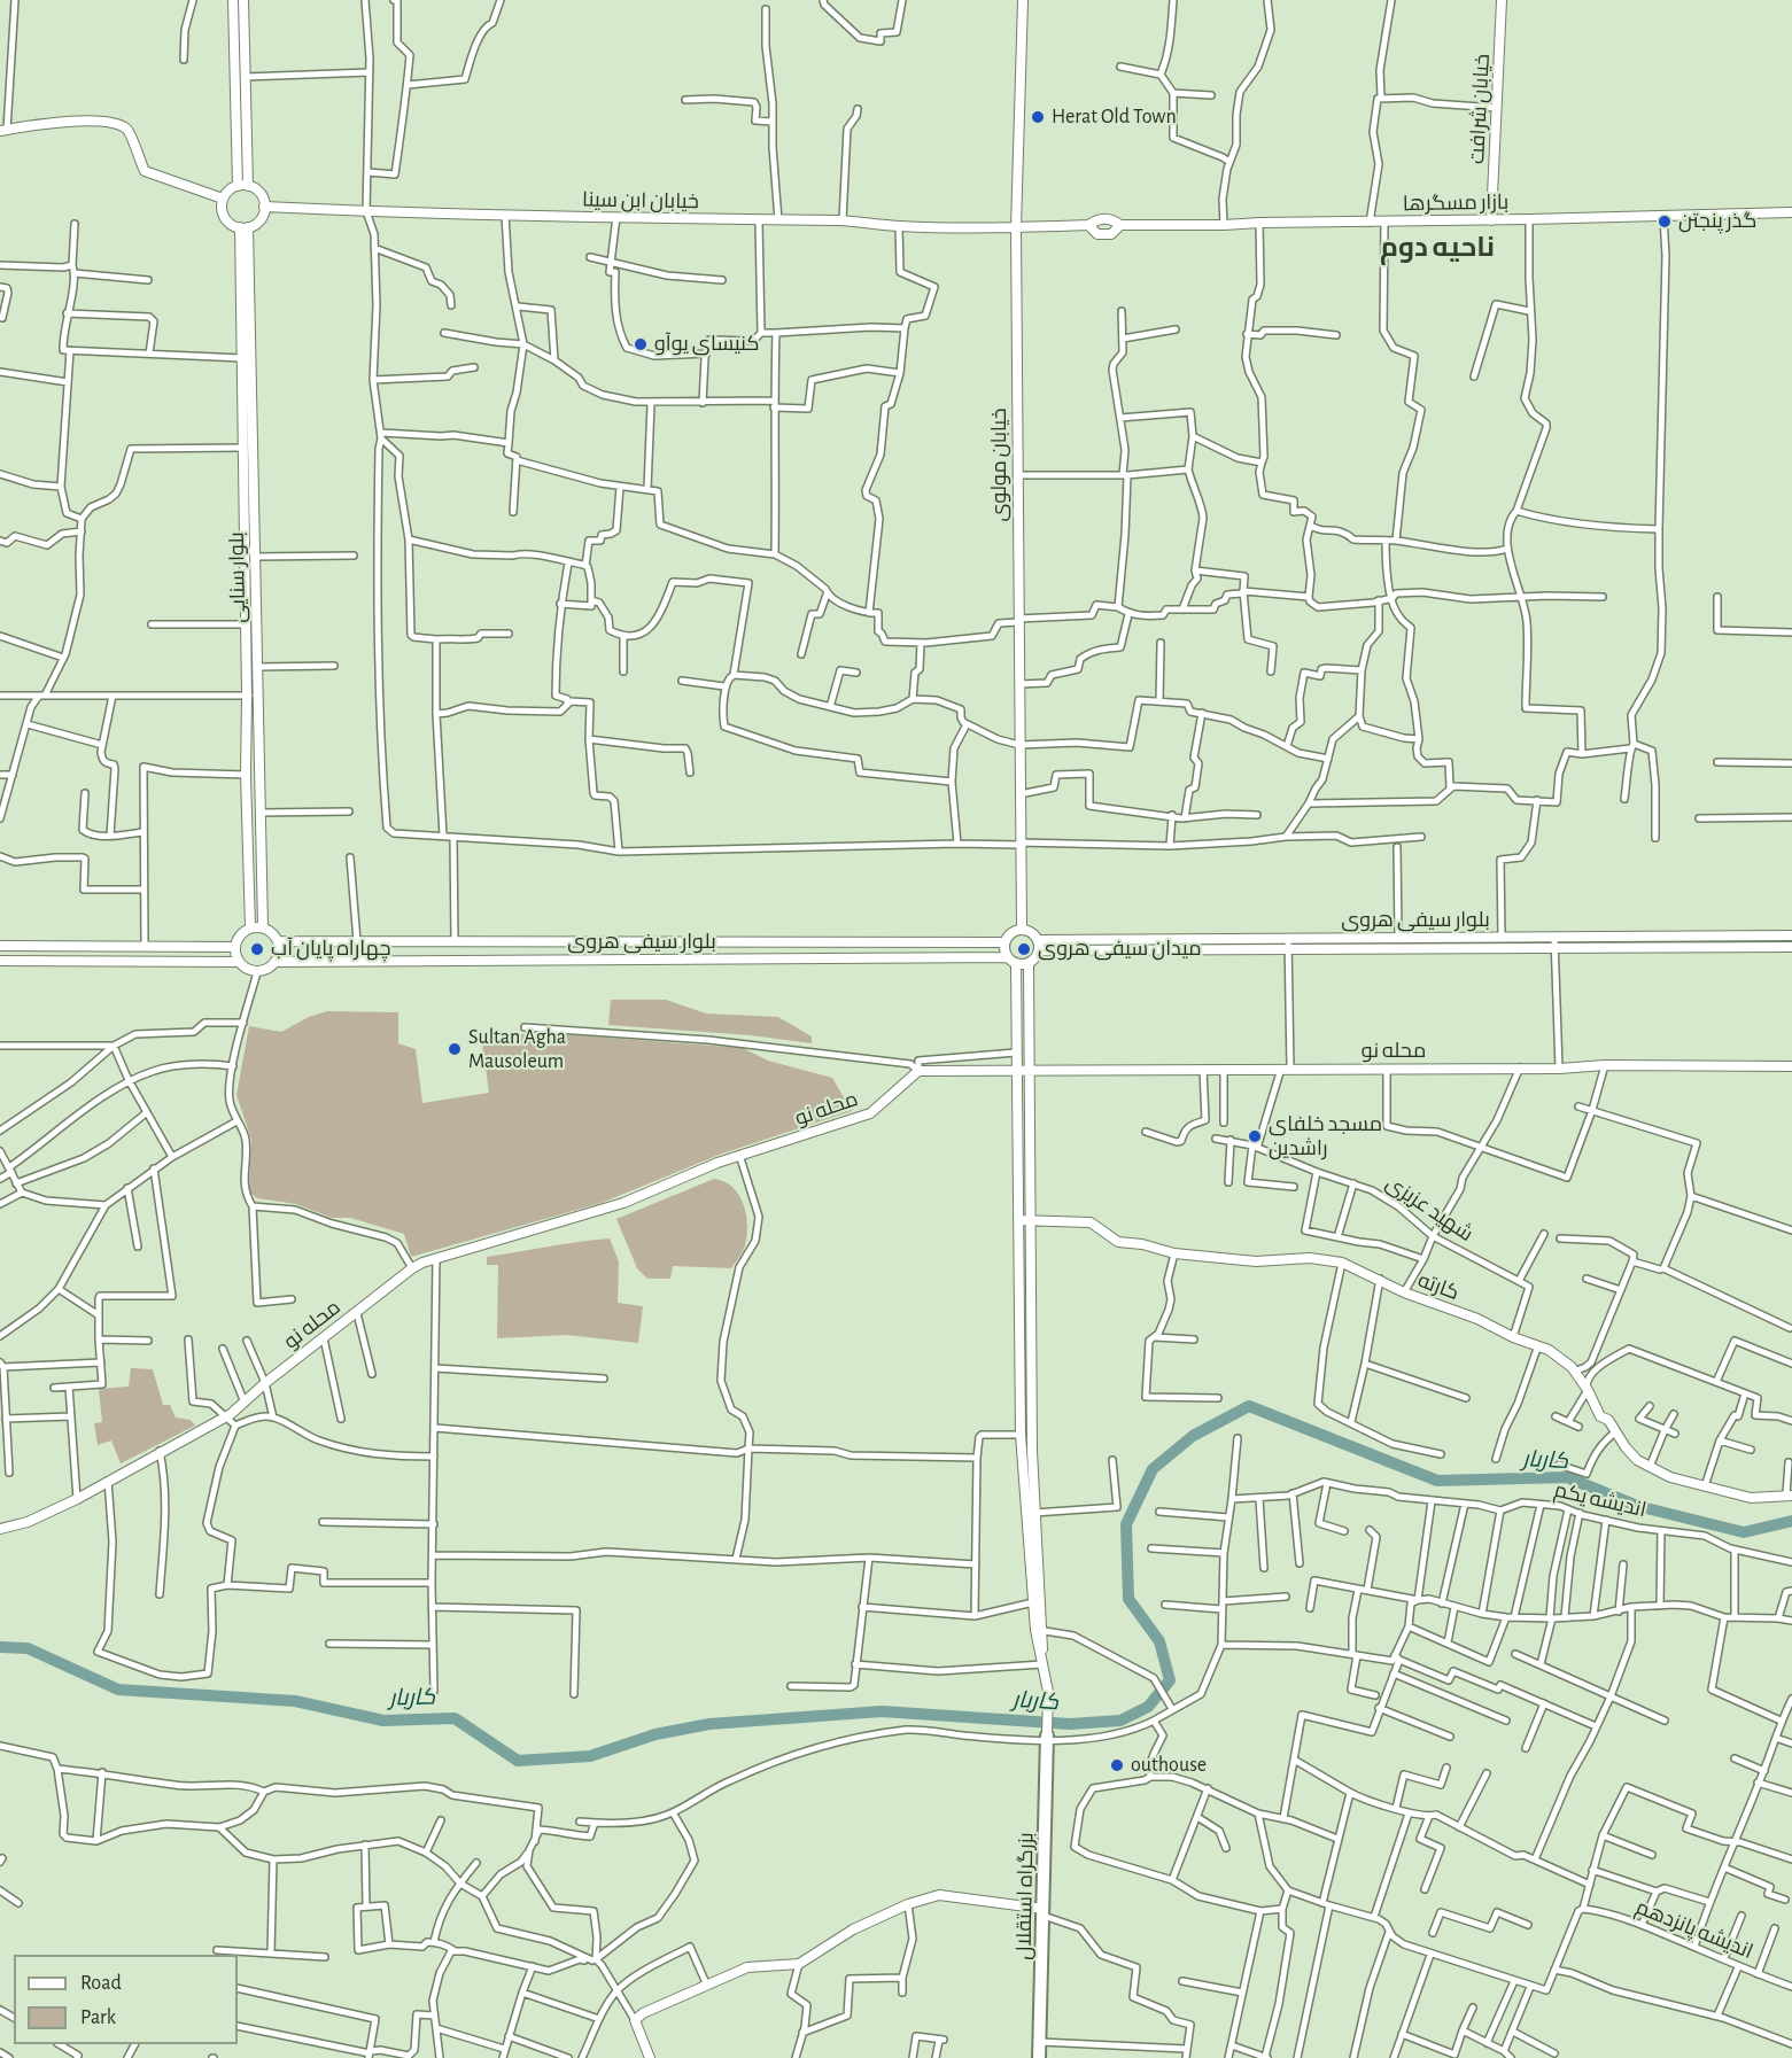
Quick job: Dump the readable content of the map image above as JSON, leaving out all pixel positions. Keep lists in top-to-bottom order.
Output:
{
  "streets": {
    "highway": ["بزرگراه استقلال"],
    "main road": [
      "خیابان شرافت",
      "خیابان ابن سینا",
      "بازار مسگرها",
      "خیابان مولوی",
      "بلوار سنایی",
      "بلوار سیفی هروی",
      "محله نو",
      "کارته"
    ],
    "street": ["شهید عزیزی", "اندیشه یکم", "اندیشه پانزدهم"]
  },
  "crossings": [
    ["خیابان شرافت", "بازار مسگرها"],
    ["خیابان ابن سینا", "بازار مسگرها"],
    ["خیابان ابن سینا", "خیابان مولوی"],
    ["خیابان ابن سینا", "بلوار سنایی"],
    ["بازار مسگرها", "خیابان مولوی"],
    ["خیابان مولوی", "بلوار سیفی هروی"],
    ["بلوار سنایی", "بلوار سیفی هروی"]
  ],
  "districts": ["ناحیه دوم"],
  "water": ["کاربار"],
  "places": [
    "Herat Old Town",
    "گذر پنجتن",
    "کنیسای یوآو",
    "چهاراه پایان آب",
    "میدان سیفی هروی",
    "Sultan Agha Mausoleum",
    "مسجد خلفای راشدین",
    "outhouse"
  ],
  "legend": ["Road", "Park"]
}
